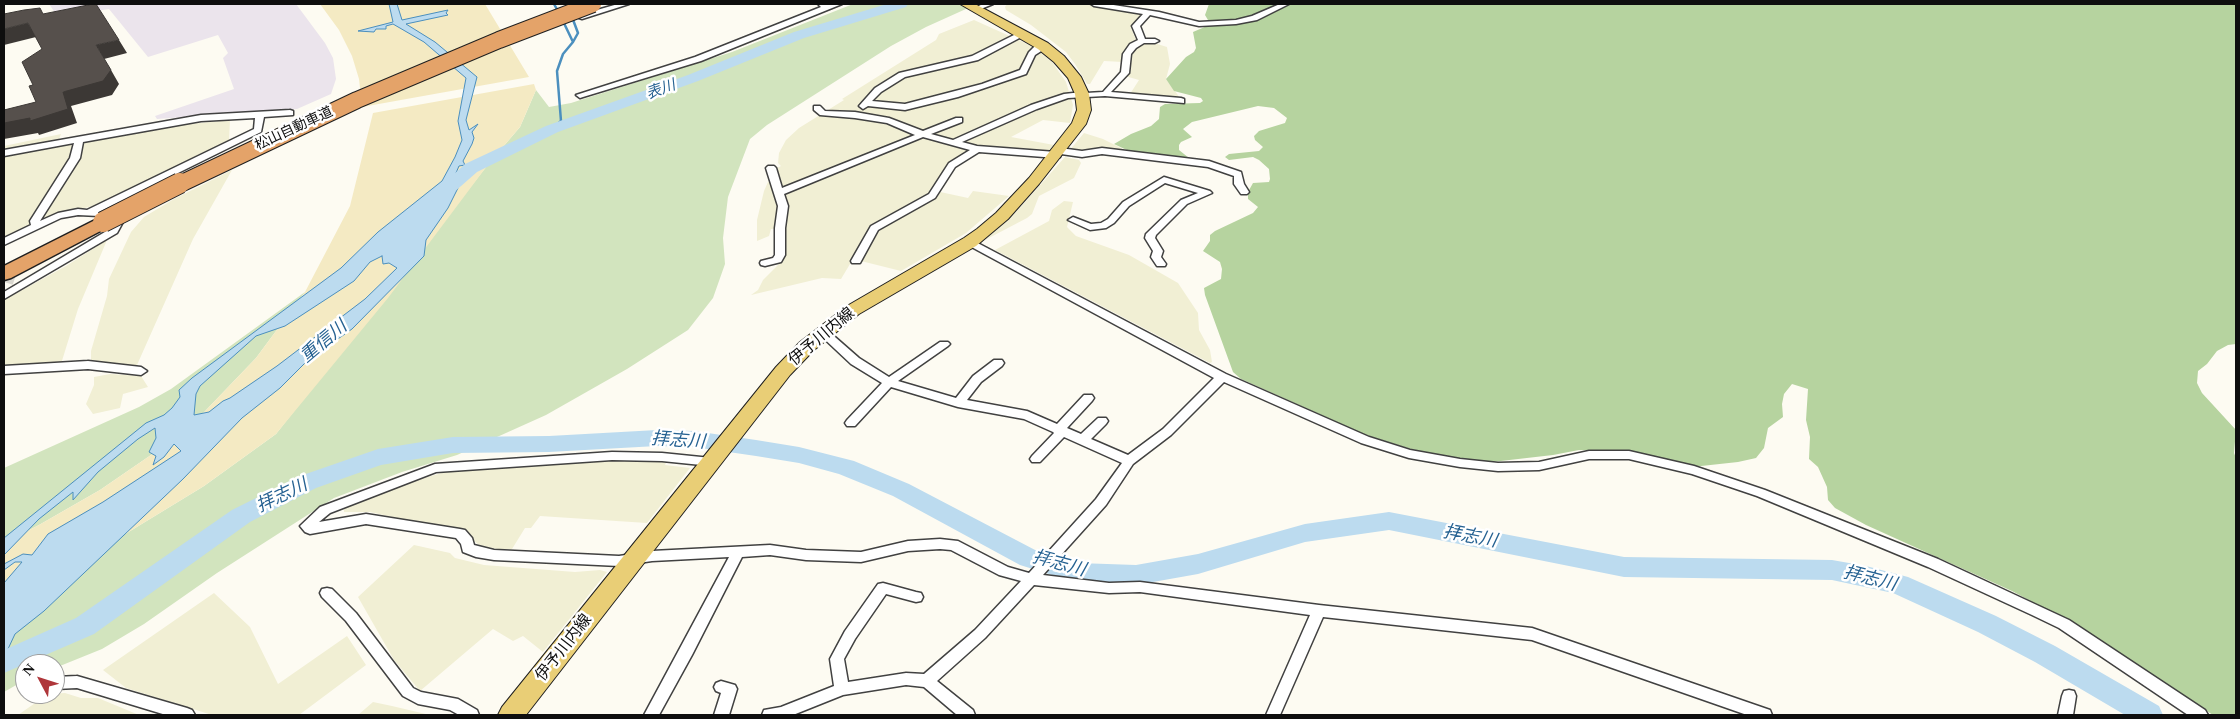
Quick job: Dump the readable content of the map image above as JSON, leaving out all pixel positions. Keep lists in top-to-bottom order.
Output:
{
  "streets": {
    "highway": ["松山自動車道"],
    "main road": ["伊予川内線"]
  },
  "water": ["表川", "重信川", "拝志川"],
  "north": "top left"
}
